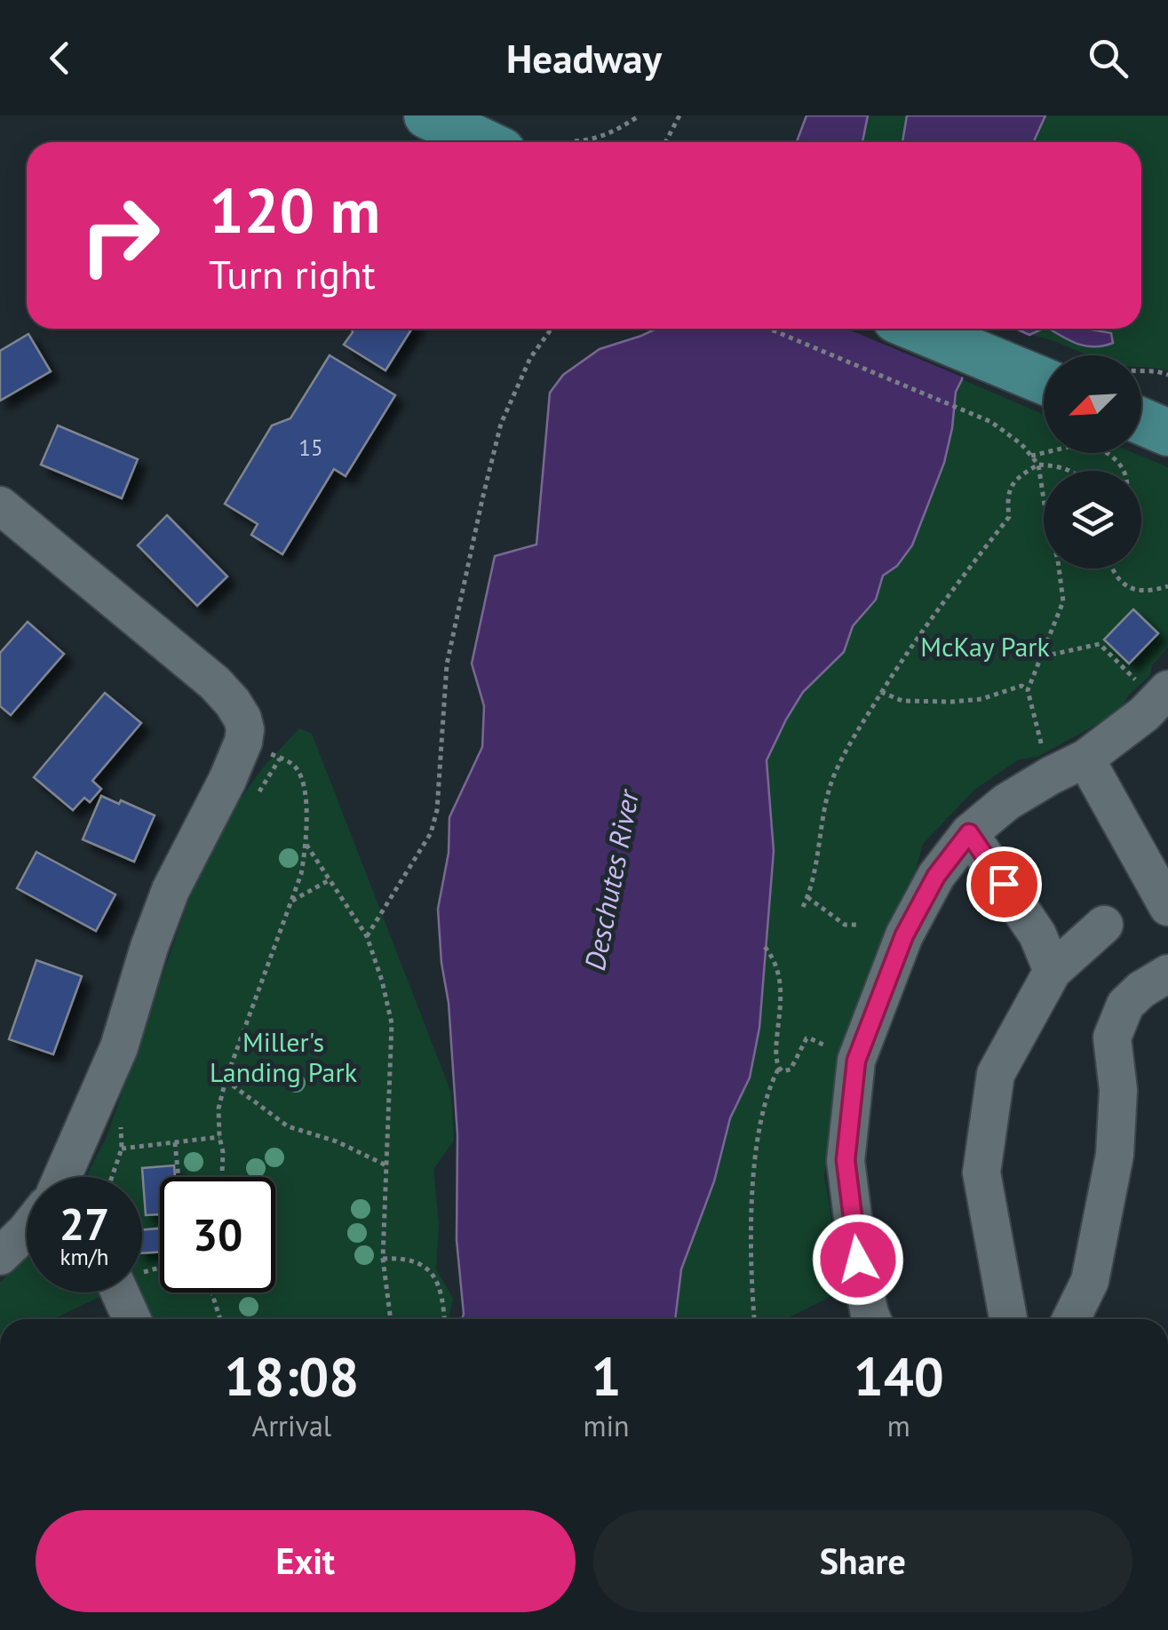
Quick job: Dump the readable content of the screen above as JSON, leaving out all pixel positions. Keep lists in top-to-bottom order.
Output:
{
  "water": ["Deschutes River"],
  "parks": ["McKay Park", "Miller's Landing Park"],
  "house_numbers": ["15"],
  "north": "bottom left",
  "page": {
    "header": "Headway",
    "turn": ["120 m", "Turn right"],
    "speed": "27 km/h",
    "limit": "30",
    "eta": [
      "18:08",
      "Arrival",
      "1",
      "min",
      "140",
      "m"
    ],
    "buttons": ["Exit", "Share"]
  }
}
